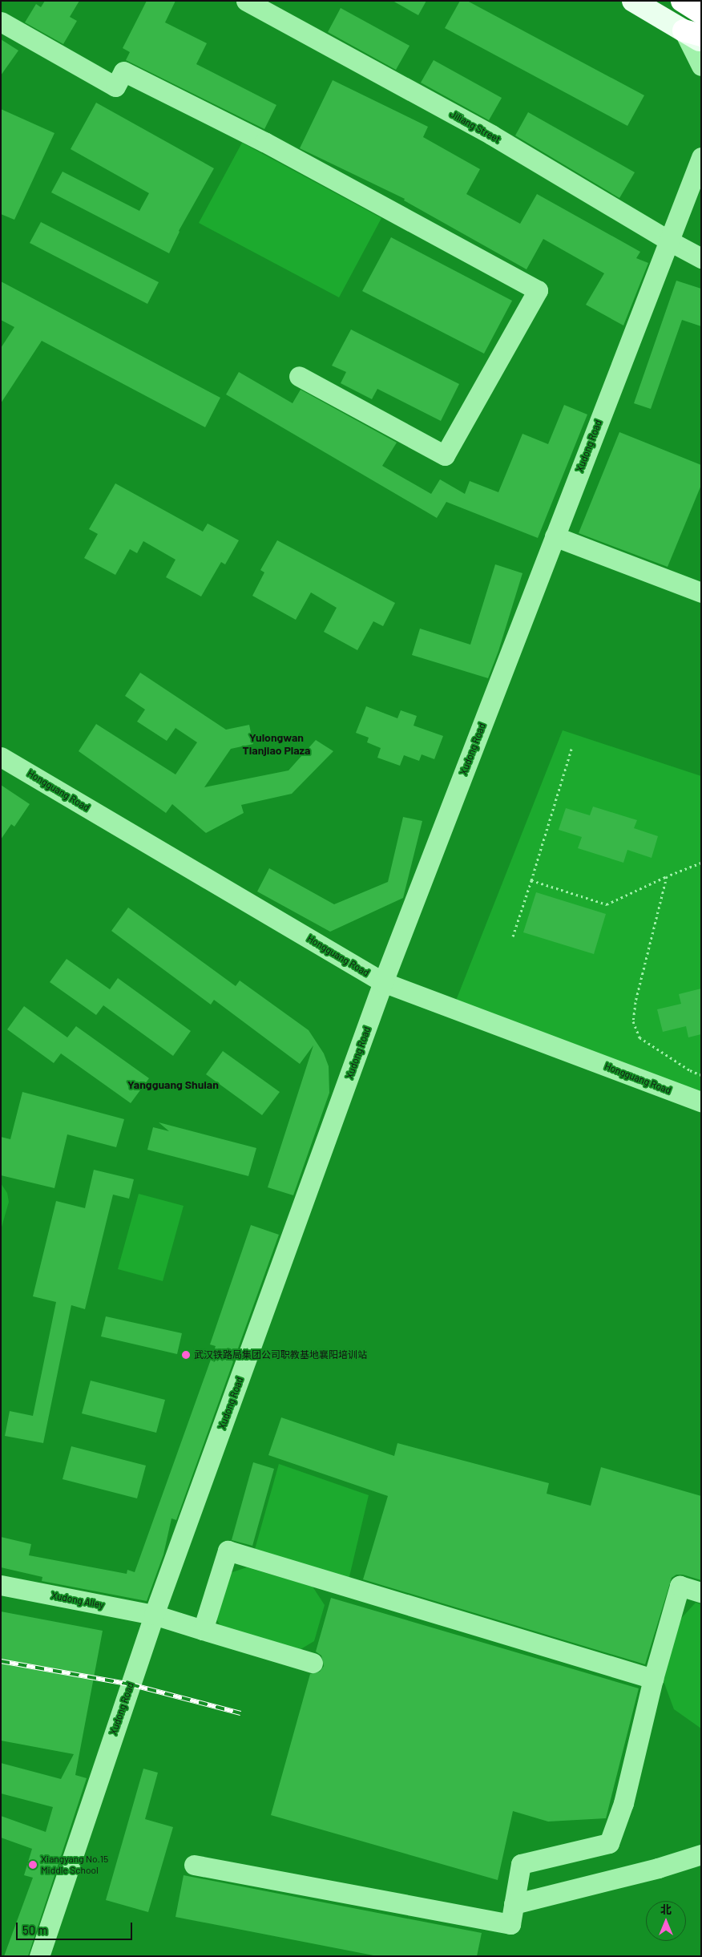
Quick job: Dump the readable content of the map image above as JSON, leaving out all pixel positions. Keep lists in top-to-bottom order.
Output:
{
  "streets": {
    "street": [
      "Jiliang Street",
      "Xudong Road",
      "Hongguang Road",
      "Xudong Alley"
    ]
  },
  "crossings": [
    ["Jiliang Street", "Xudong Road"],
    ["Xudong Road", "Hongguang Road"],
    ["Xudong Road", "Xudong Alley"]
  ],
  "districts": ["Yulongwan Tianjiao Plaza", "Yangguang Shuian"],
  "places": ["武汉铁路局集团公司职教基地襄阳培训站", "Xiangyang No.15 Middle School"],
  "scale_bar": "50 m",
  "north": "top"
}
